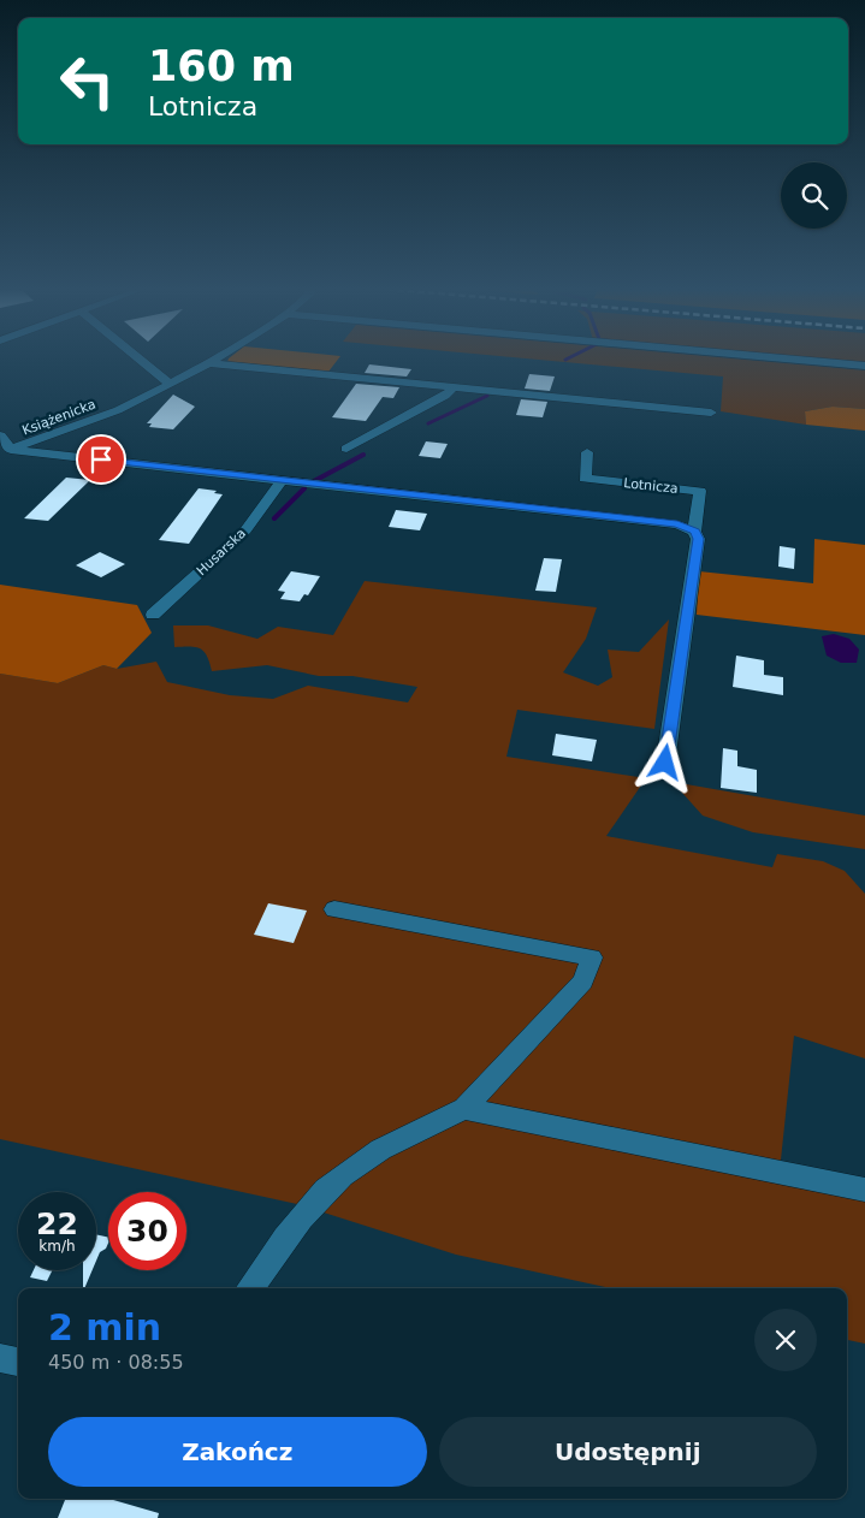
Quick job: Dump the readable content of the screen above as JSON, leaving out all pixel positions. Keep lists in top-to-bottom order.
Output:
{
  "streets": {
    "street": ["Książenicka", "Lotnicza", "Husarska"]
  },
  "page": {
    "turn": ["160 m", "Lotnicza"],
    "speed": "22 km/h",
    "limit": "30",
    "heading": ["2 min", "450 m · 08:55"],
    "buttons": ["Zakończ", "Udostępnij"]
  }
}
